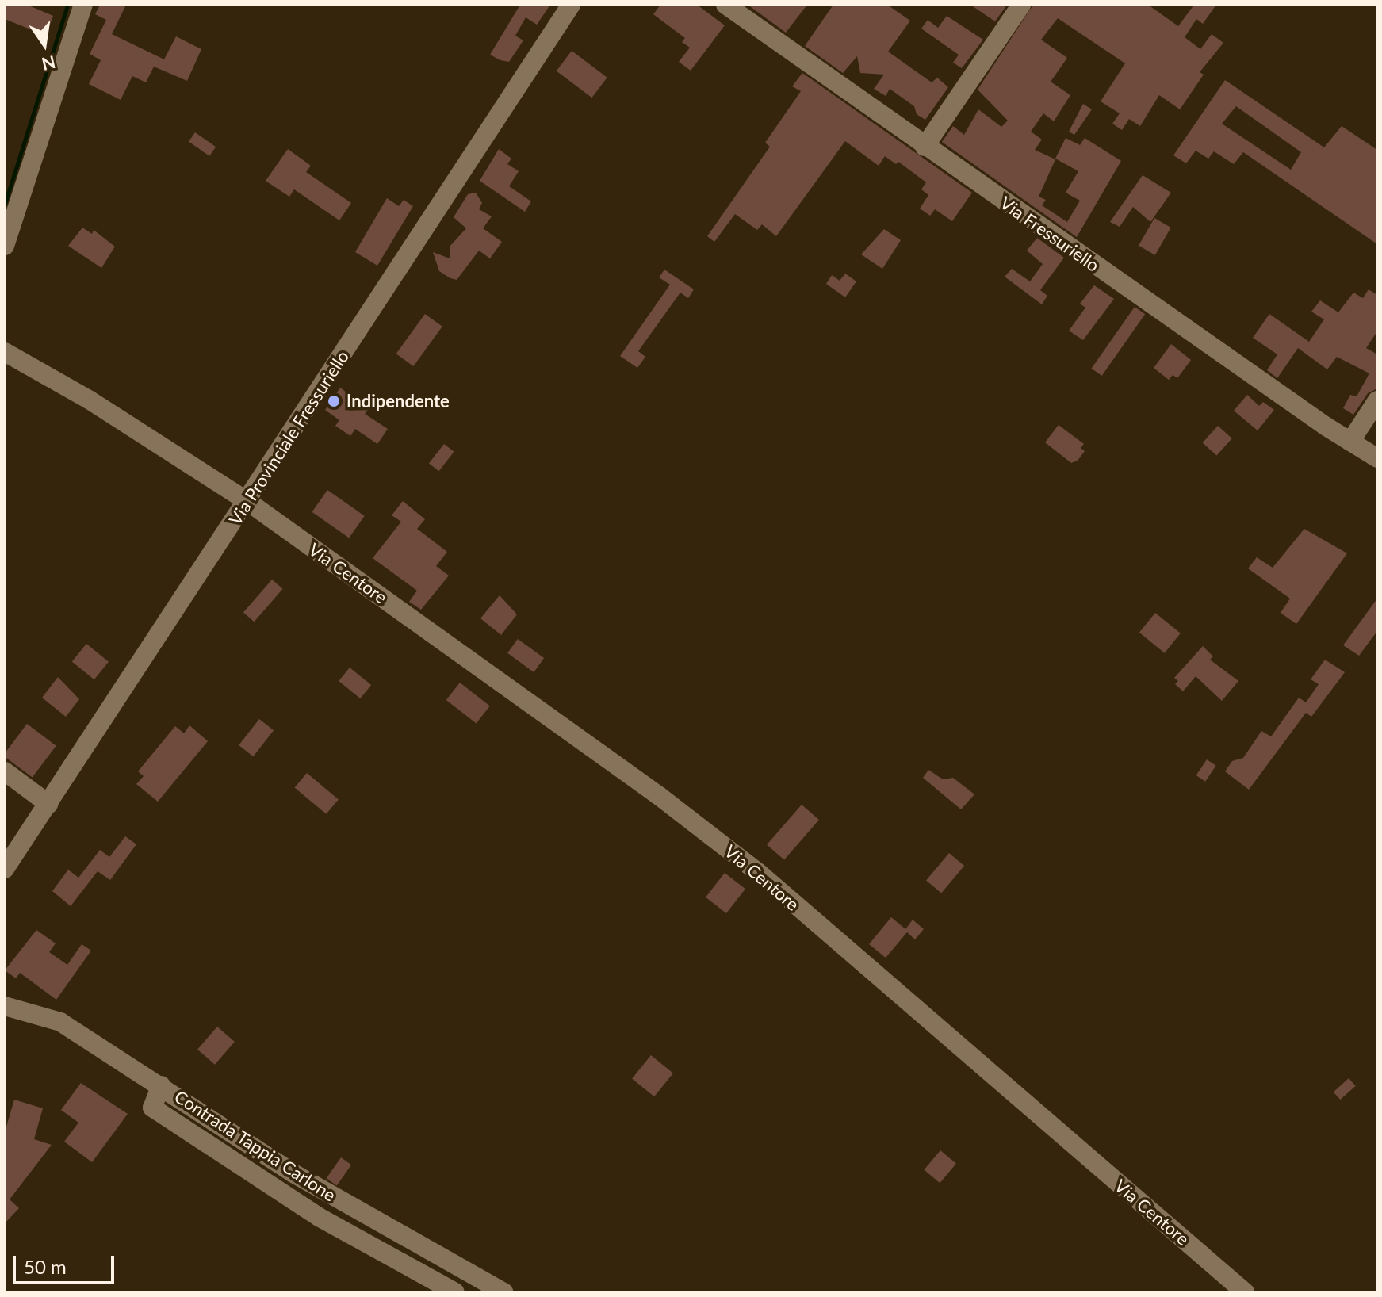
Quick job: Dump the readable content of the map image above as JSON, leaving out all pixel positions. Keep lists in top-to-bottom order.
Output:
{
  "streets": {
    "street": [
      "Via Fressuriello",
      "Via Provinciale Fressuriello",
      "Via Centore",
      "Contrada Tappia Carlone"
    ]
  },
  "crossings": [
    ["Via Provinciale Fressuriello", "Via Centore"]
  ],
  "places": ["Indipendente"],
  "scale_bar": "50 m",
  "north": "bottom"
}
